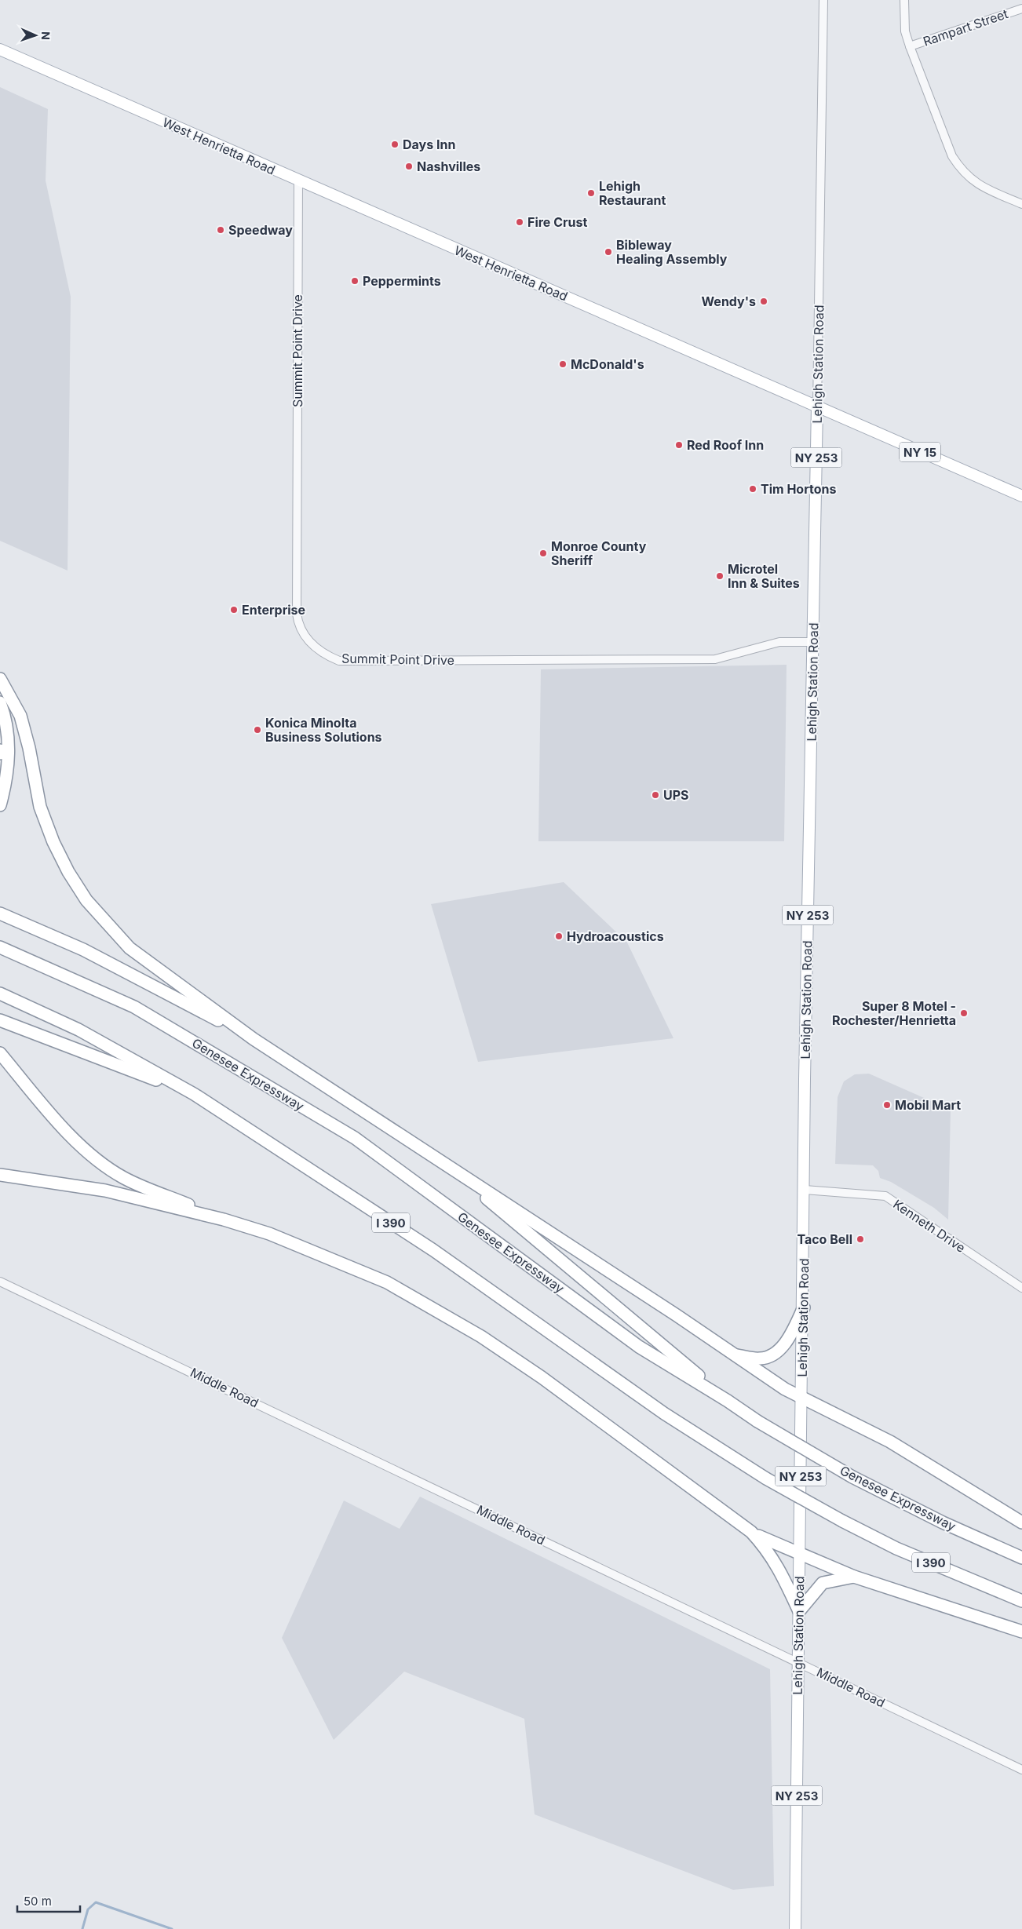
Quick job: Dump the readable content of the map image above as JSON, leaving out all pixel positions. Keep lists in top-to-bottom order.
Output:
{
  "streets": {
    "highway": ["Genesee Expressway", "I 390"],
    "main road": [
      "West Henrietta Road",
      "Lehigh Station Road",
      "NY 15",
      "NY 253"
    ],
    "street": [
      "Rampart Street",
      "Summit Point Drive",
      "Kenneth Drive",
      "Middle Road"
    ]
  },
  "crossings": [
    ["West Henrietta Road", "Summit Point Drive"],
    ["West Henrietta Road", "Lehigh Station Road"],
    ["Summit Point Drive", "Lehigh Station Road"],
    ["Lehigh Station Road", "Kenneth Drive"],
    ["Lehigh Station Road", "Middle Road"]
  ],
  "places": [
    "Days Inn",
    "Nashvilles",
    "Lehigh Restaurant",
    "Fire Crust",
    "Speedway",
    "Bibleway Healing Assembly",
    "Peppermints",
    "Wendy's",
    "McDonald's",
    "Red Roof Inn",
    "Tim Hortons",
    "Monroe County Sheriff",
    "Microtel Inn & Suites",
    "Enterprise",
    "Konica Minolta Business Solutions",
    "UPS",
    "Hydroacoustics",
    "Super 8 Motel - Rochester/Henrietta",
    "Mobil Mart",
    "Taco Bell"
  ],
  "scale_bar": "50 m",
  "north": "right"
}
